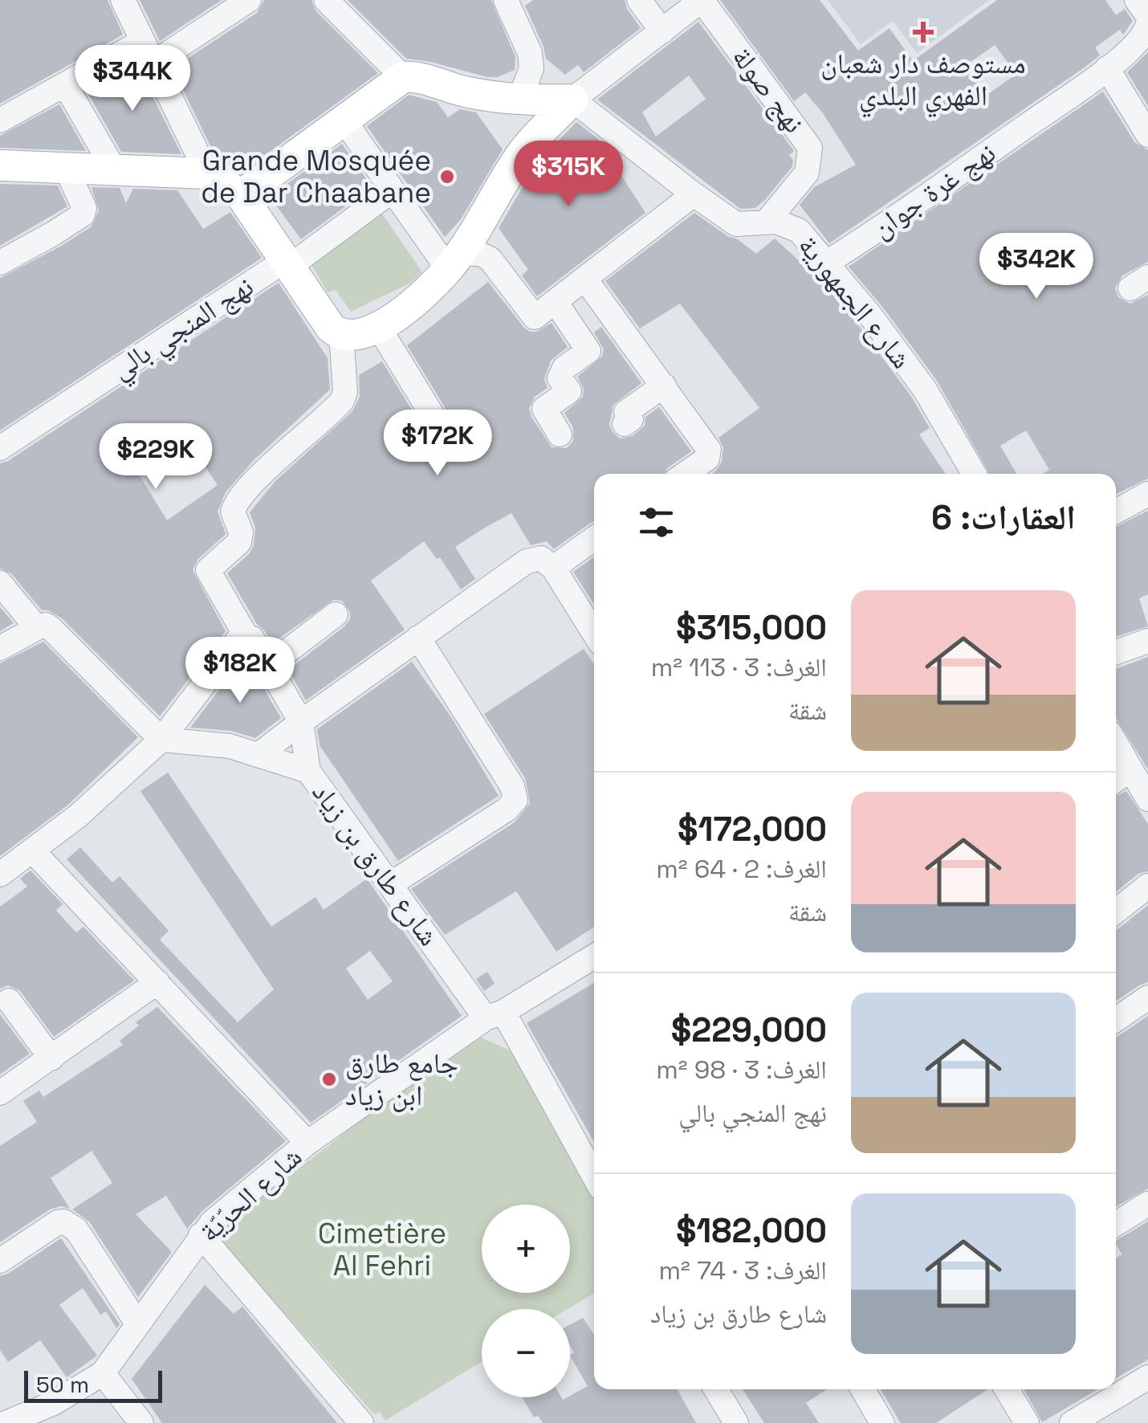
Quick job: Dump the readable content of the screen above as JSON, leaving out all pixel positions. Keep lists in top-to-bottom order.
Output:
{
  "streets": {
    "street": [
      "نهج صولة",
      "نهج غرة جوان",
      "شارع الجمهورية",
      "نهج المنجي بالي",
      "شارع طارق بن زياد",
      "شارع الحرّيّة"
    ]
  },
  "crossings": [
    ["نهج صولة", "شارع الجمهورية"],
    ["نهج غرة جوان", "شارع الجمهورية"],
    ["شارع طارق بن زياد", "شارع الحرّيّة"]
  ],
  "parks": ["Cimetière Al Fehri"],
  "places": {
    "health": ["مستوصف دار شعبان الفهري البلدي"],
    "other": ["Grande Mosquée de Dar Chaabane", "جامع طارق ابن زياد"]
  },
  "scale_bar": "50 m",
  "page": {
    "price": [
      "$344K",
      "$315K",
      "$342K",
      "$172K",
      "$229K",
      "$182K"
    ],
    "heading": "العقارات: 6",
    "list": [
      {
        "name": "$315,000",
        "note": "الغرف: 3 · 113 m² · شقة"
      },
      {
        "name": "$172,000",
        "note": "الغرف: 2 · 64 m² · شقة"
      },
      {
        "name": "$229,000",
        "note": "الغرف: 3 · 98 m² · نهج المنجي بالي"
      },
      {
        "name": "$182,000",
        "note": "الغرف: 3 · 74 m² · شارع طارق بن زياد"
      }
    ],
    "map_buttons": ["+", "−"],
    "scale": "50 m"
  }
}
